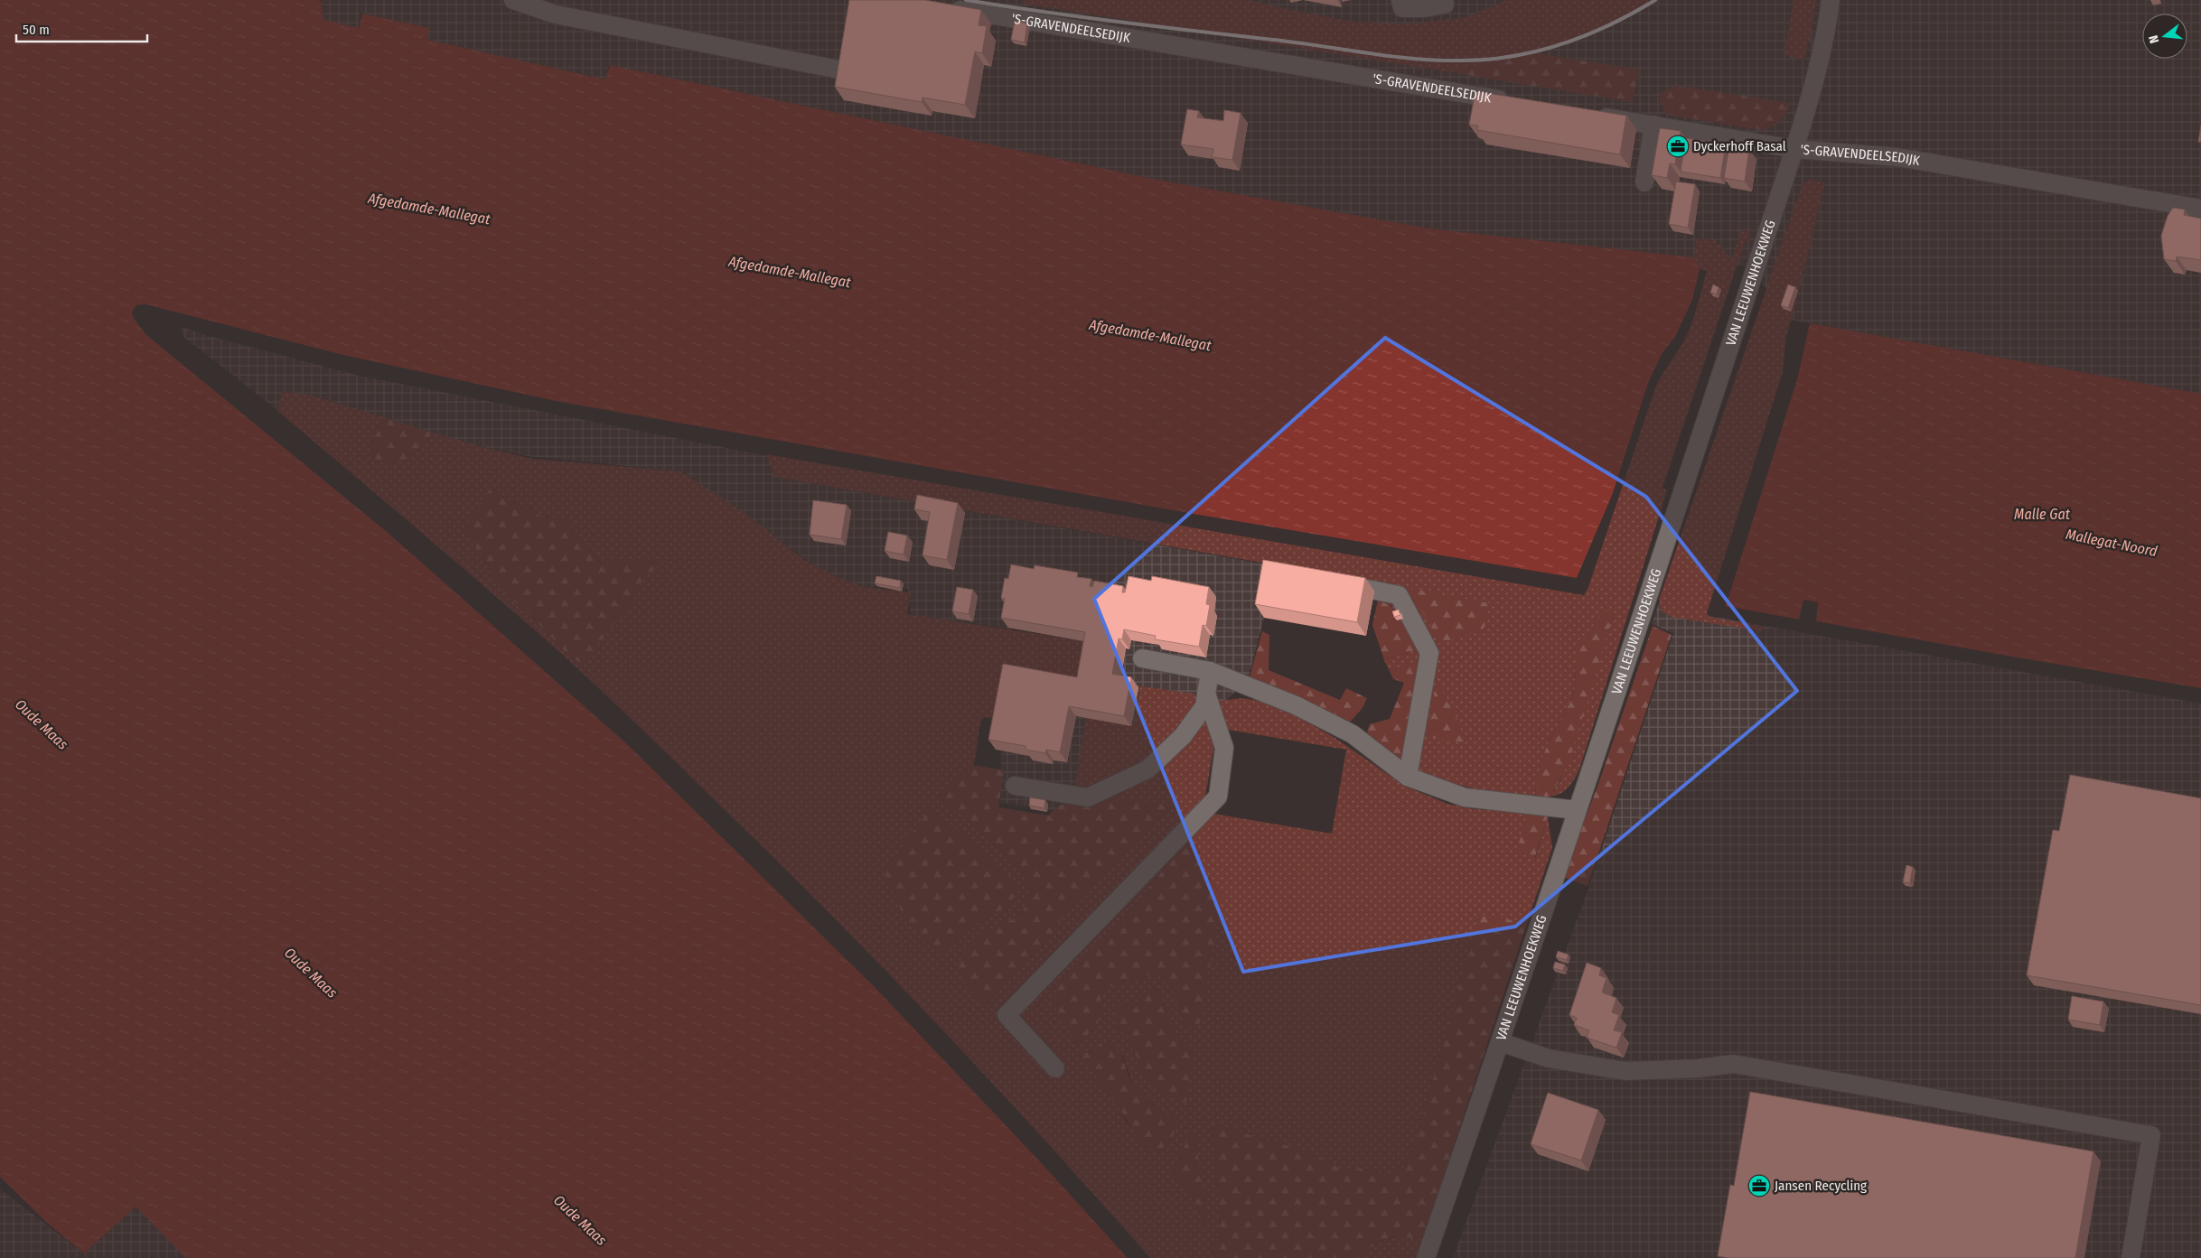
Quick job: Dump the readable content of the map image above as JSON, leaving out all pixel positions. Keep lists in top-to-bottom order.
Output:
{
  "streets": {
    "street": ["'S-GRAVENDEELSEDIJK", "VAN LEEUWENHOEKWEG"]
  },
  "crossings": [
    ["'S-GRAVENDEELSEDIJK", "VAN LEEUWENHOEKWEG"]
  ],
  "water": [
    "Afgedamde-Mallegat",
    "Malle Gat",
    "Mallegat-Noord",
    "Oude Maas"
  ],
  "places": {
    "office": ["Dyckerhoff Basal", "Jansen Recycling"]
  },
  "scale_bar": "50 m",
  "north": "left"
}
